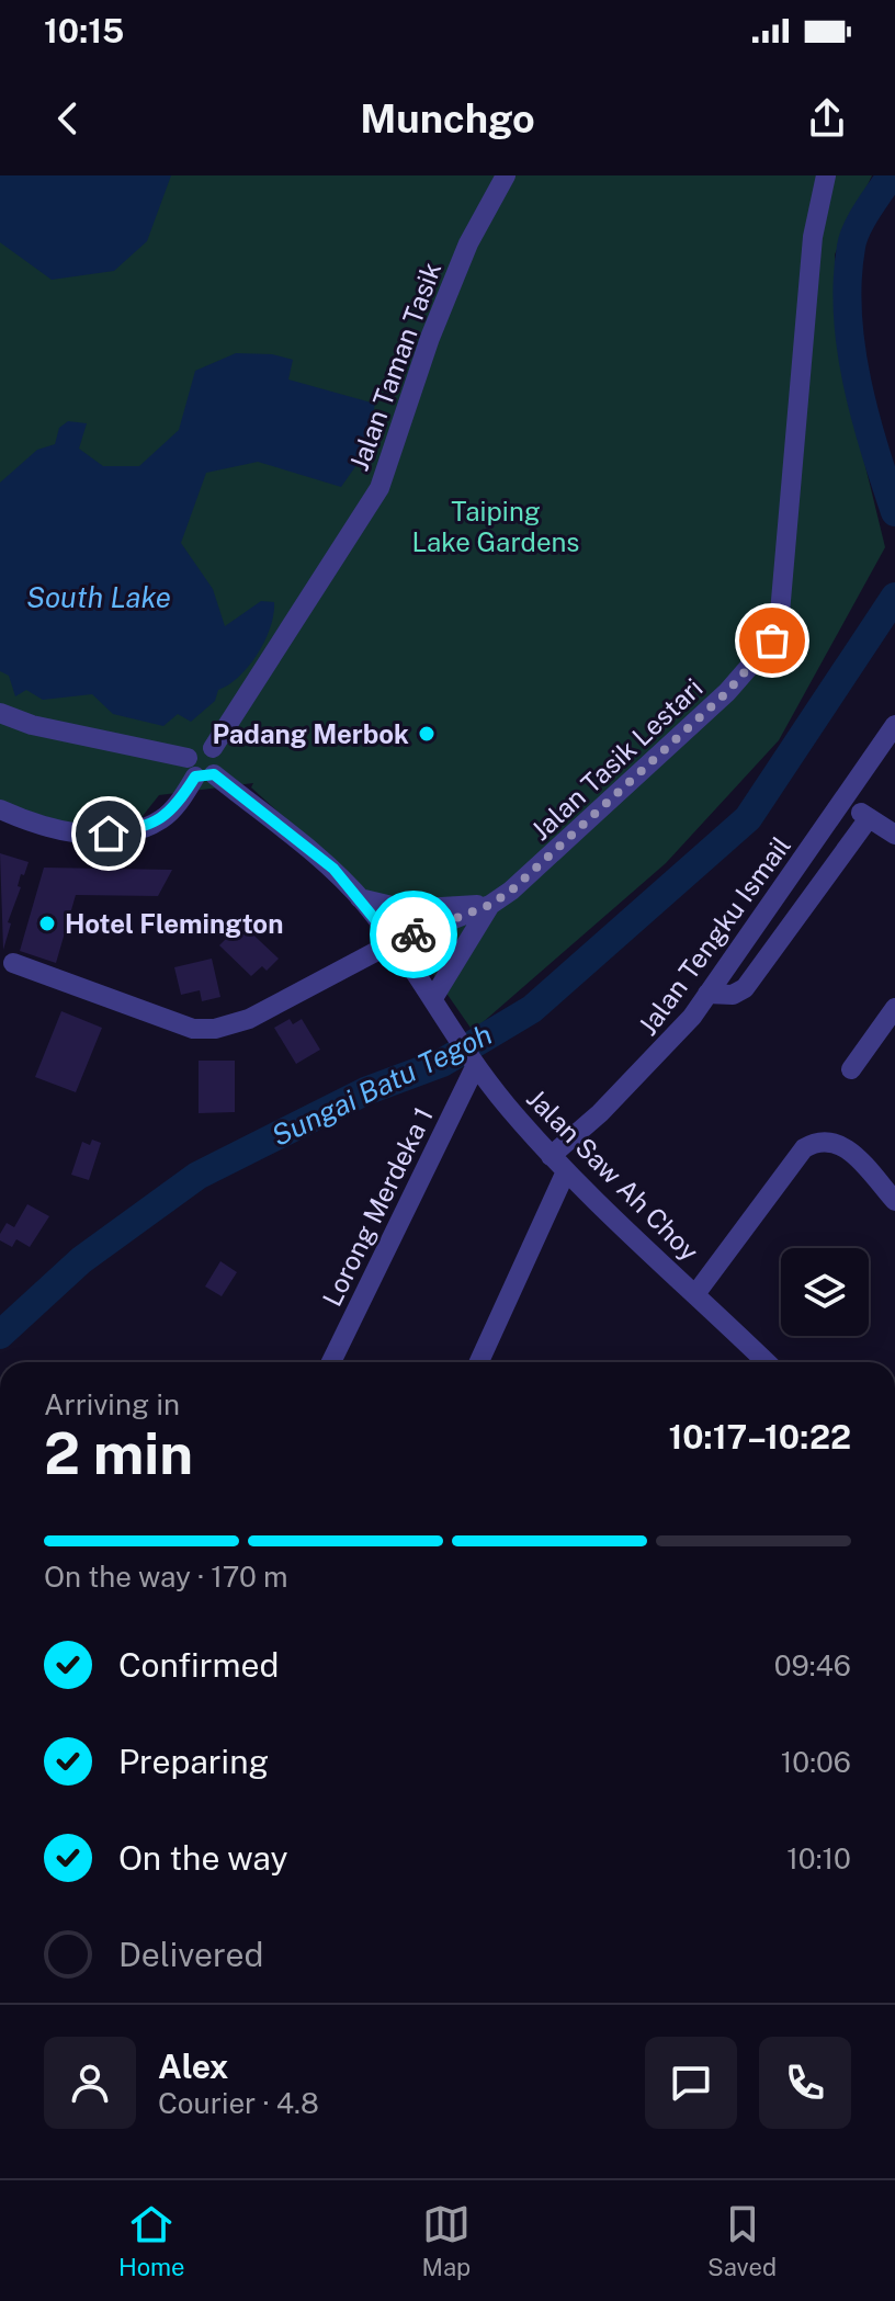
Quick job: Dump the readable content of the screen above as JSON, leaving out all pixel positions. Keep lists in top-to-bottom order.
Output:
{
  "streets": {
    "street": [
      "Jalan Taman Tasik",
      "Jalan Tasik Lestari",
      "Jalan Tengku Ismail",
      "Jalan Saw Ah Choy",
      "Lorong Merdeka 1"
    ]
  },
  "crossings": [
    ["Jalan Taman Tasik", "Jalan Saw Ah Choy"],
    ["Jalan Tasik Lestari", "Jalan Saw Ah Choy"],
    ["Jalan Tengku Ismail", "Jalan Saw Ah Choy"],
    ["Jalan Saw Ah Choy", "Lorong Merdeka 1"]
  ],
  "water": ["South Lake", "Sungai Batu Tegoh"],
  "parks": ["Taiping Lake Gardens"],
  "places": ["Padang Merbok", "Hotel Flemington"],
  "page": {
    "status": "10:15",
    "header": "Munchgo",
    "heading": ["2 min", "Arriving in", "10:17–10:22"],
    "panel": ["Alex", "Courier · 4.8"],
    "bar": "On the way · 170 m",
    "list": [
      ["Confirmed", "09:46"],
      ["Preparing", "10:06"],
      ["On the way", "10:10"],
      "Delivered"
    ],
    "tabs": ["Home", "Map", "Saved"]
  }
}
